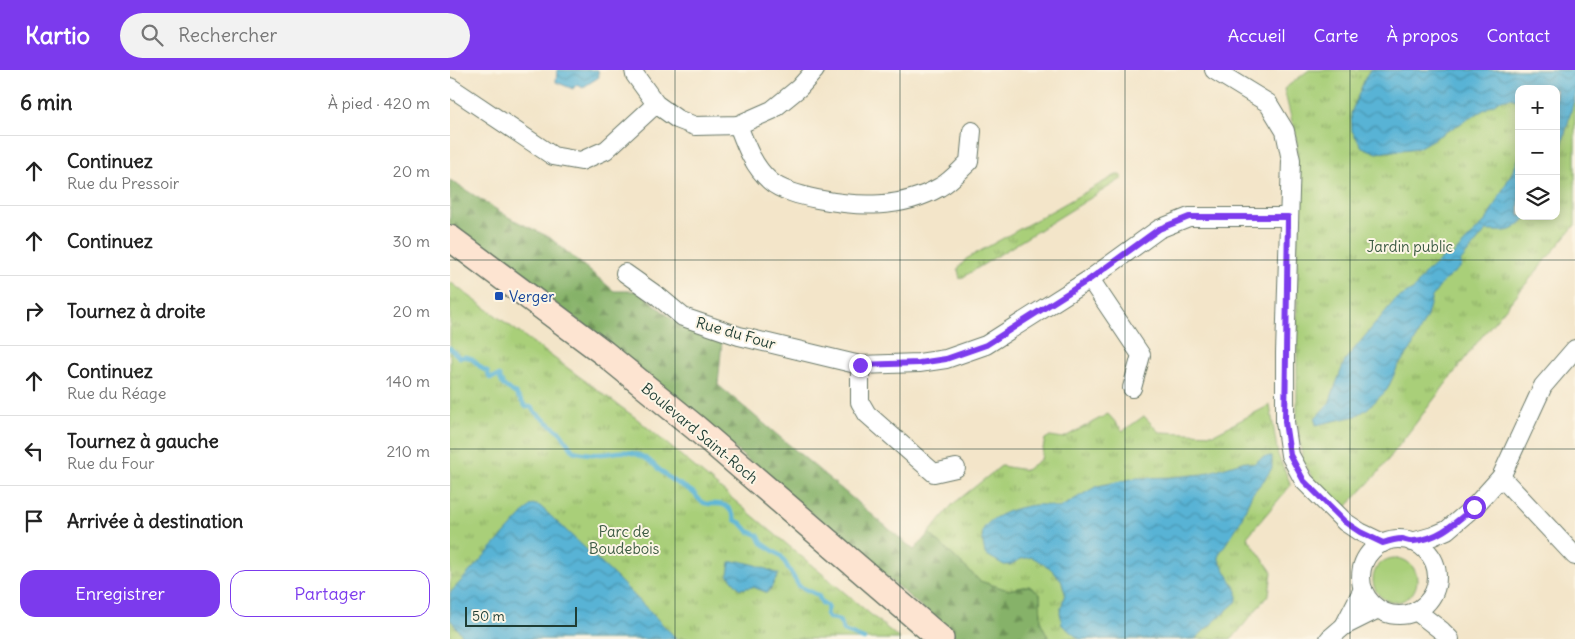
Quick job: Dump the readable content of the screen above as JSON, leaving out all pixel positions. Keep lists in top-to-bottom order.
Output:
{
  "streets": {
    "main road": ["Boulevard Saint-Roch"],
    "street": ["Rue du Four"]
  },
  "parks": ["Jardin public", "Parc de Boudebois"],
  "places": {
    "transit": ["Verger"]
  },
  "scale_bar": "50 m",
  "page": {
    "header": "Kartio",
    "search": "Rechercher",
    "nav": [
      "Accueil",
      "Carte",
      "À propos",
      "Contact"
    ],
    "heading": ["6 min", "À pied · 420 m"],
    "map_buttons": ["+", "−"],
    "list": [
      ["Continuez", "Rue du Pressoir", "20 m"],
      ["Continuez", "30 m"],
      ["Tournez à droite", "20 m"],
      ["Continuez", "Rue du Réage", "140 m"],
      ["Tournez à gauche", "Rue du Four", "210 m"],
      "Arrivée à destination"
    ],
    "buttons": ["Enregistrer", "Partager"],
    "scale": "50 m"
  }
}
